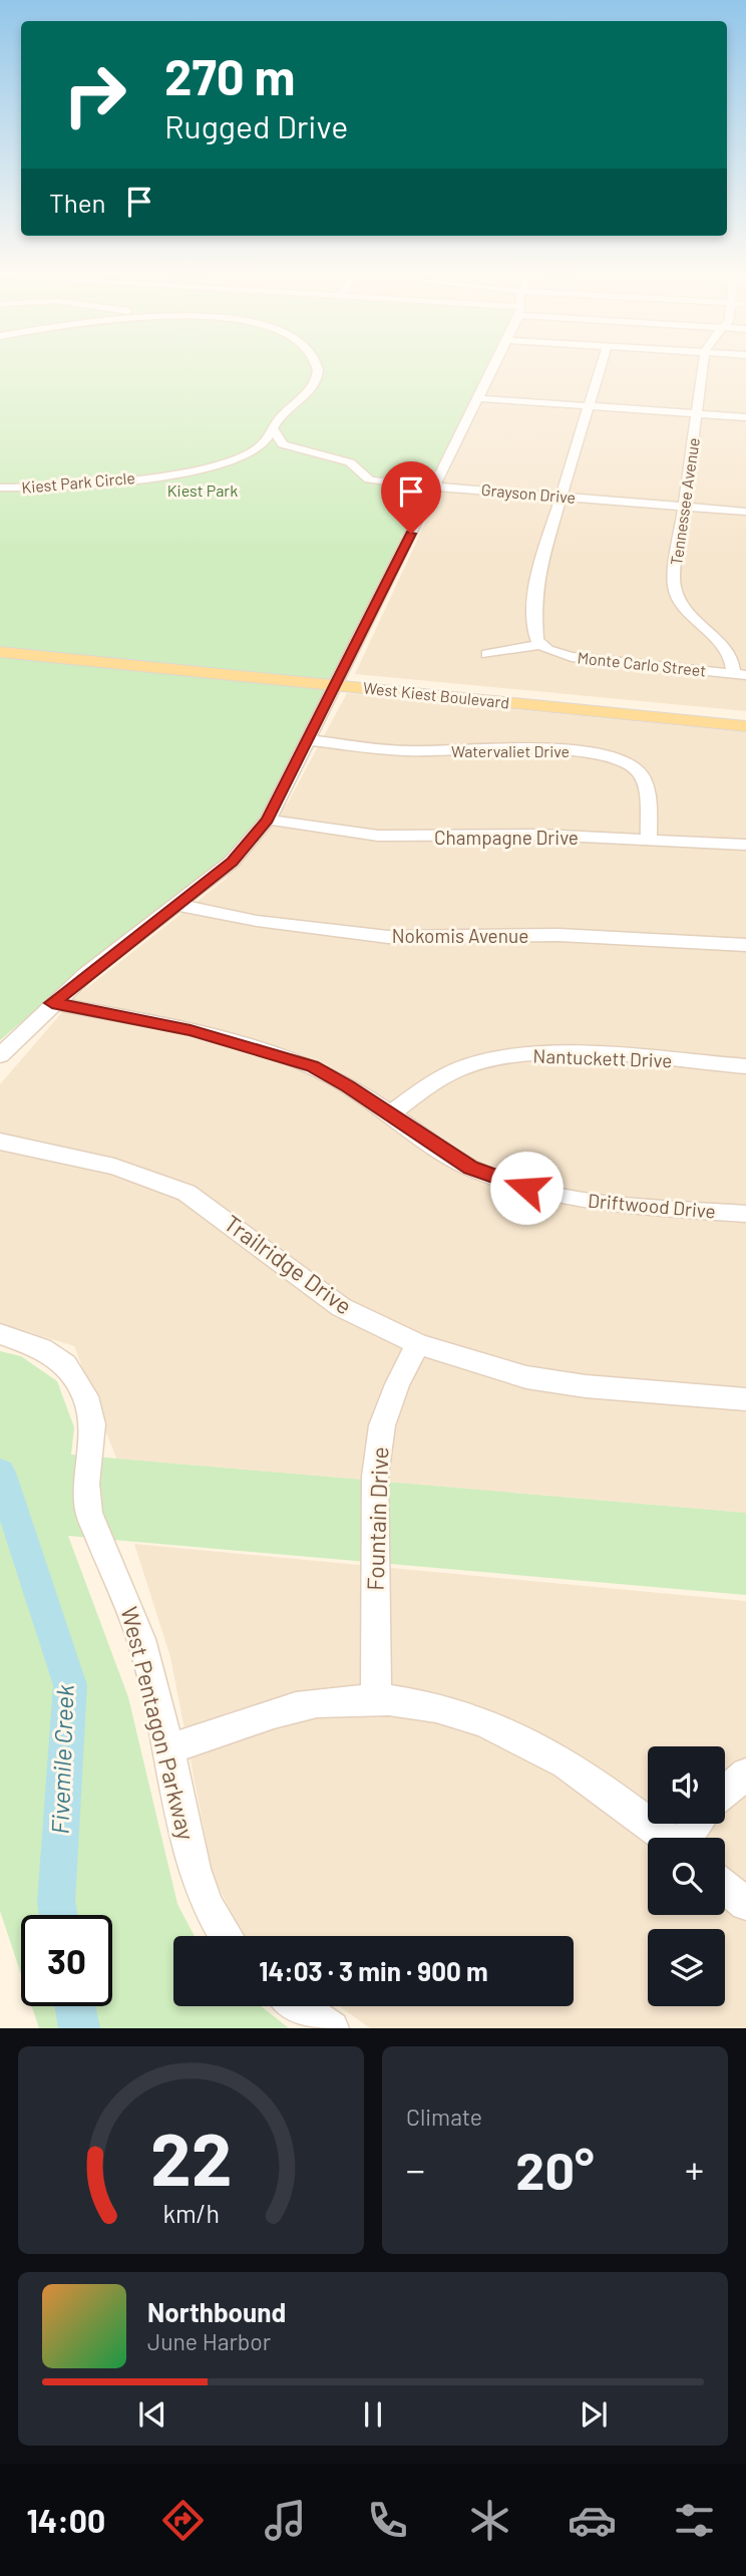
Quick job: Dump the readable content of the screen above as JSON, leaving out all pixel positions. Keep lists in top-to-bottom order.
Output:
{
  "streets": {
    "main road": ["West Kiest Boulevard"],
    "street": [
      "Kiest Park Circle",
      "Grayson Drive",
      "Tennessee Avenue",
      "Monte Carlo Street",
      "Watervaliet Drive",
      "Champagne Drive",
      "Nokomis Avenue",
      "Nantuckett Drive",
      "Driftwood Drive",
      "Trailridge Drive",
      "Fountain Drive",
      "West Pentagon Parkway"
    ]
  },
  "crossings": [
    ["Kiest Park Circle", "Grayson Drive"],
    ["Grayson Drive", "Tennessee Avenue"],
    ["Tennessee Avenue", "Monte Carlo Street"],
    ["Watervaliet Drive", "Champagne Drive"],
    ["Nantuckett Drive", "Driftwood Drive"],
    ["Trailridge Drive", "Fountain Drive"]
  ],
  "water": ["Fivemile Creek"],
  "parks": ["Kiest Park"],
  "page": {
    "turn": ["270 m", "Rugged Drive"],
    "then": "Then",
    "limit": "30",
    "trip": "14:03 · 3 min · 900 m",
    "tile": "Climate",
    "heat": ["−", "20°", "+"],
    "song": ["Northbound", "June Harbor"],
    "tabs": "14:00",
    "gauge": ["22", "km/h"]
  }
}
